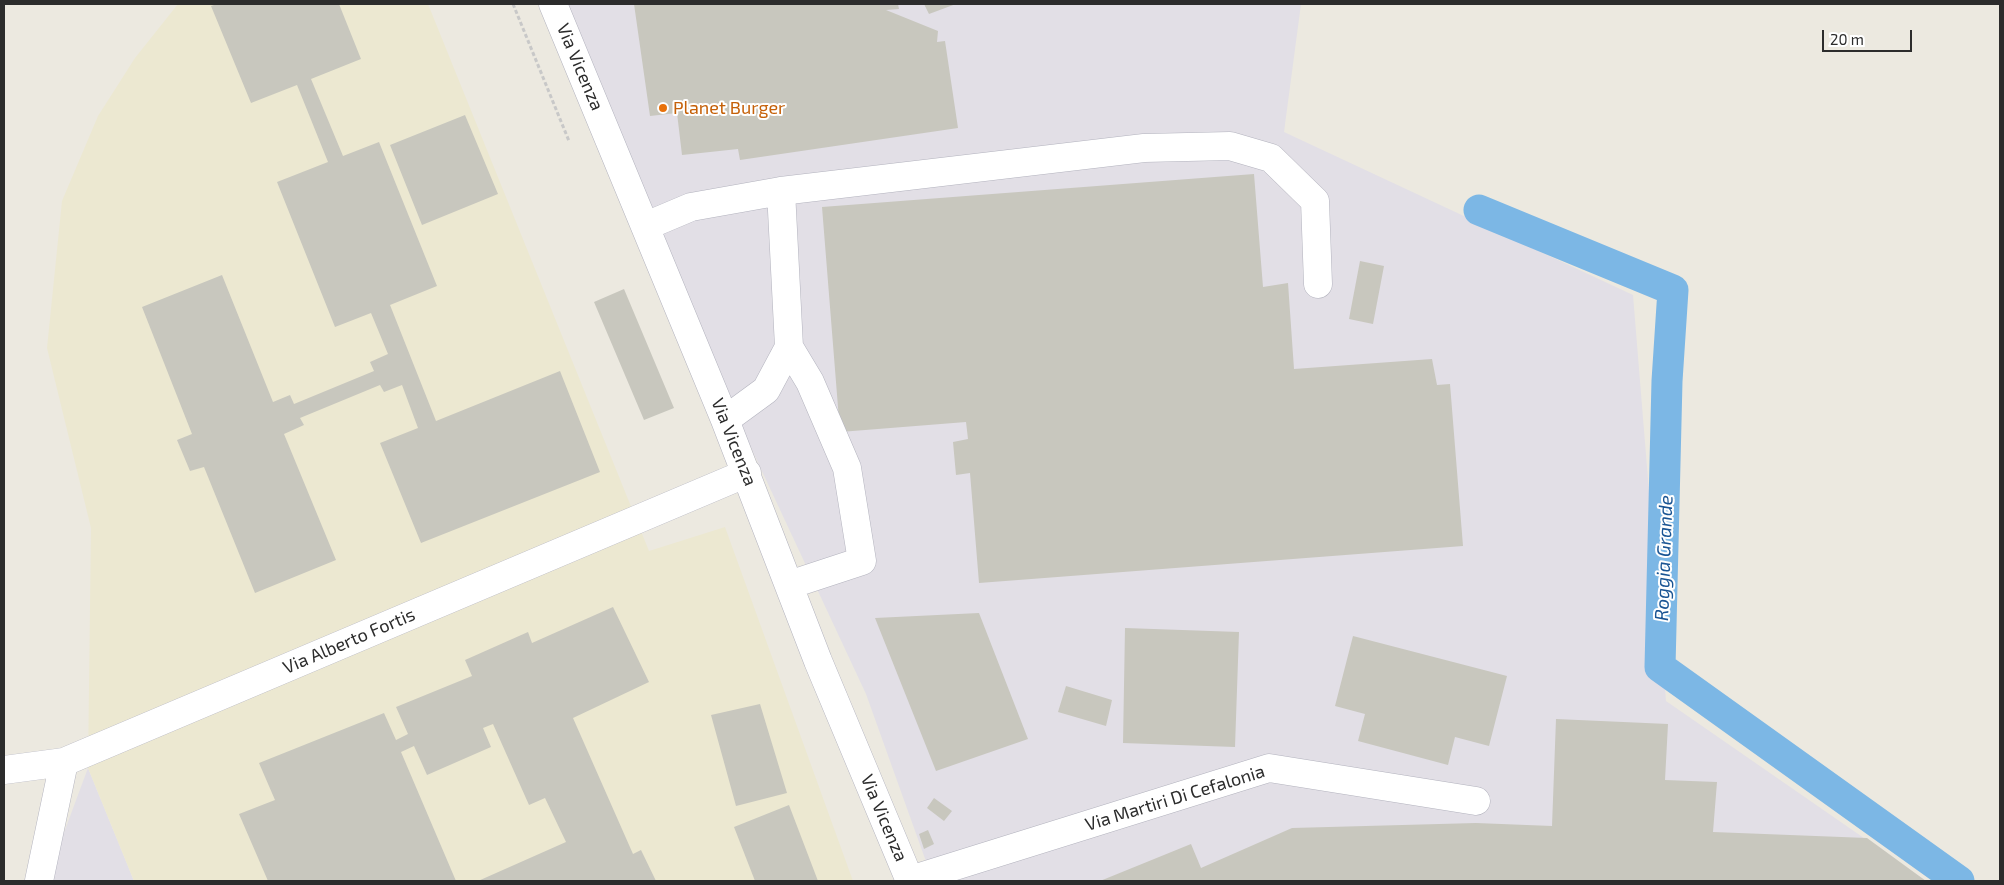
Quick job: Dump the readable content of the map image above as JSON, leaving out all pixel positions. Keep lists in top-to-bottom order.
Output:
{
  "streets": {
    "street": ["Via Vicenza", "Via Alberto Fortis", "Via Martiri Di Cefalonia"]
  },
  "crossings": [
    ["Via Vicenza", "Via Alberto Fortis"],
    ["Via Vicenza", "Via Martiri Di Cefalonia"]
  ],
  "water": ["Roggia Grande"],
  "places": ["Planet Burger"],
  "scale_bar": "20 m"
}
